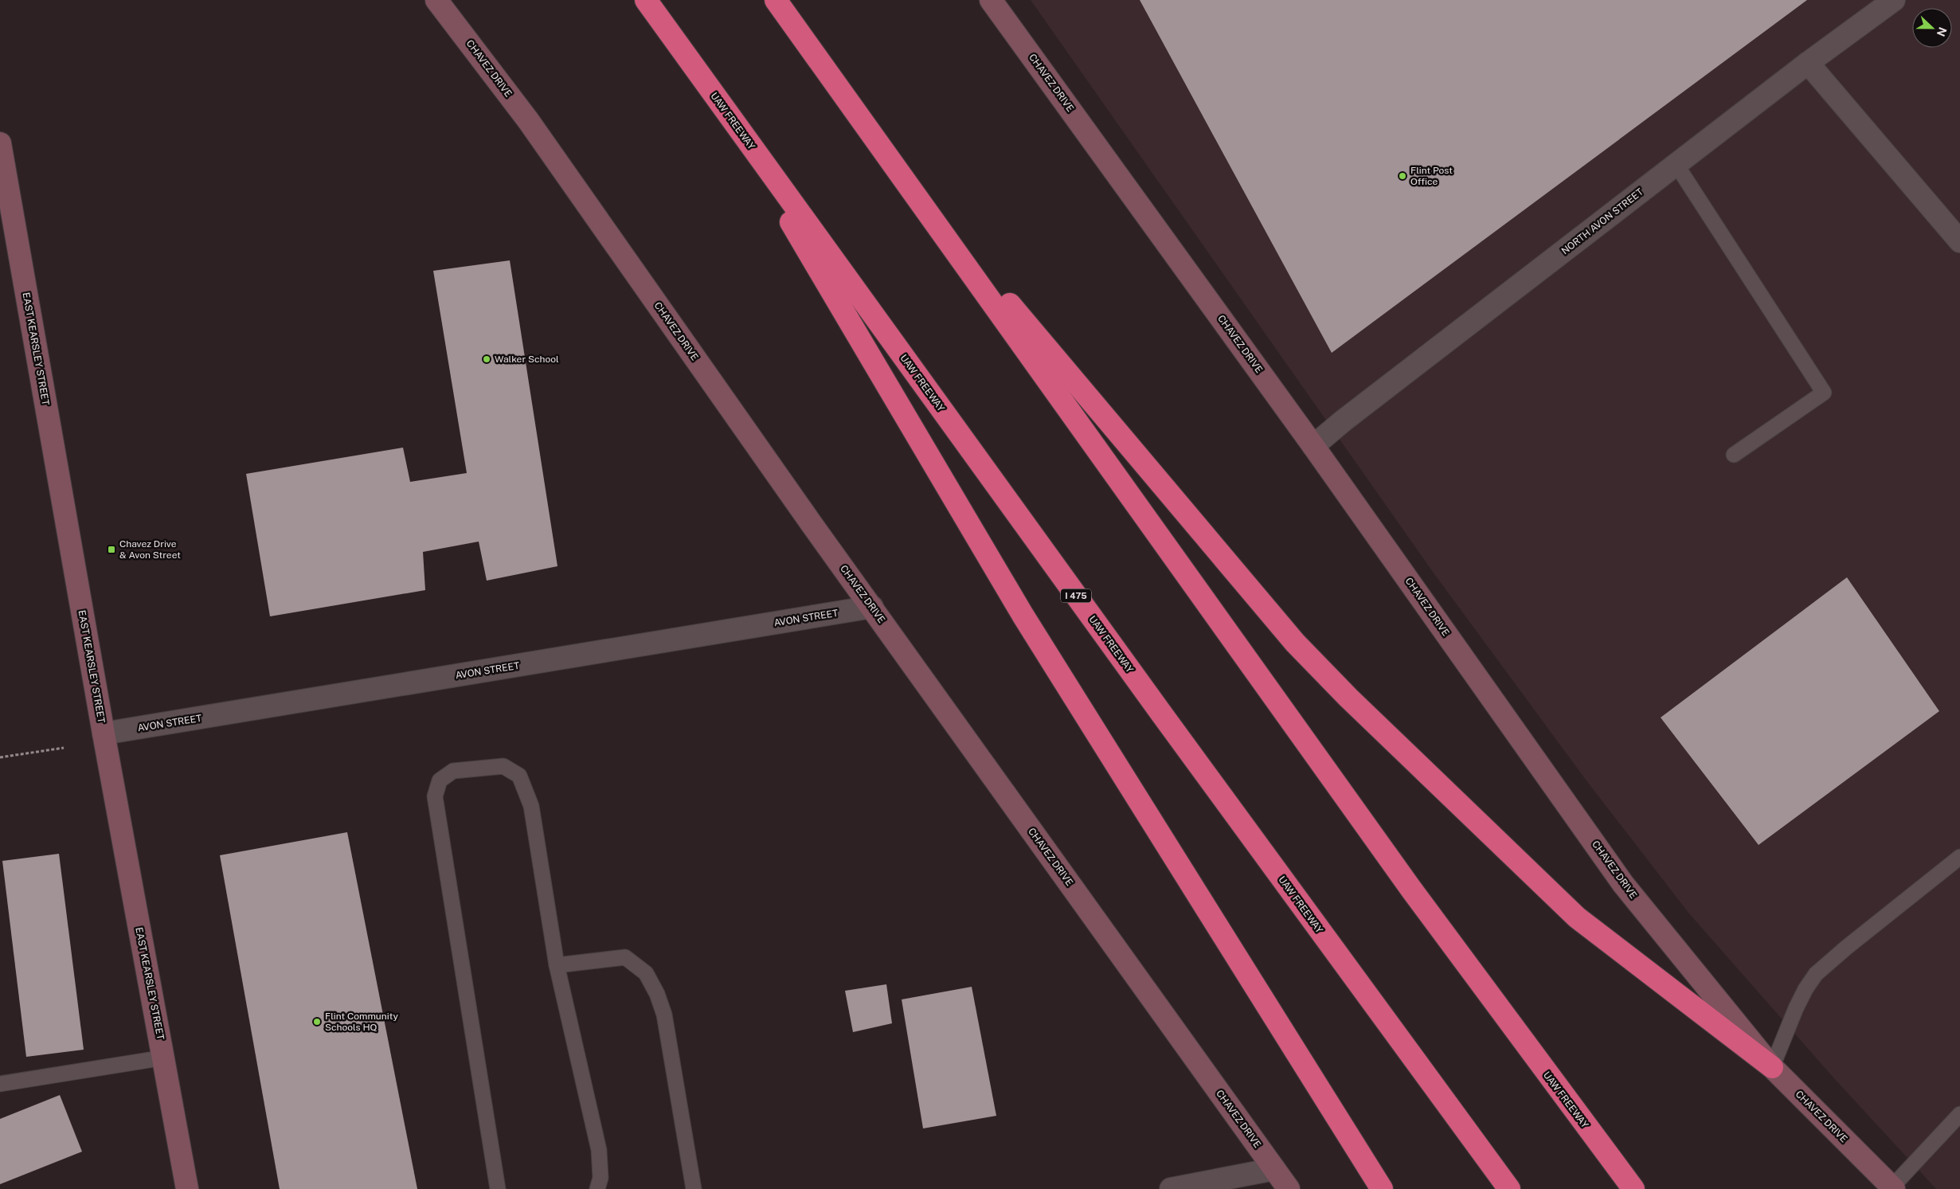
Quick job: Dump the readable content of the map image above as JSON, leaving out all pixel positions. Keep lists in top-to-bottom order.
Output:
{
  "streets": {
    "highway": ["UAW FREEWAY", "I 475"],
    "main road": ["CHAVEZ DRIVE", "EAST KEARSLEY STREET"],
    "street": ["NORTH AVON STREET", "AVON STREET"]
  },
  "crossings": [
    ["CHAVEZ DRIVE", "NORTH AVON STREET"],
    ["CHAVEZ DRIVE", "AVON STREET"],
    ["EAST KEARSLEY STREET", "AVON STREET"]
  ],
  "places": {
    "other": ["Flint Post Office", "Walker School", "Flint Community Schools HQ"],
    "transit": ["Chavez Drive & Avon Street"]
  },
  "north": "right"
}
